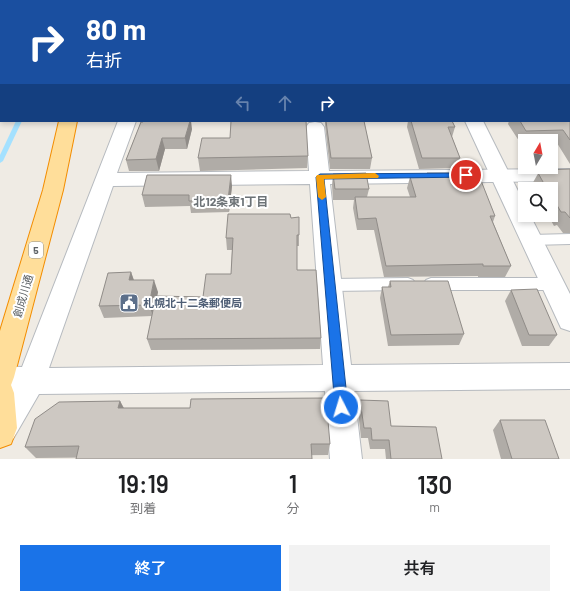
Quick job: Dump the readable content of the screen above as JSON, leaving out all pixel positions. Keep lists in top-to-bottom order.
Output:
{
  "streets": {
    "highway": ["5", "創成川通"]
  },
  "districts": ["北12条東1丁目"],
  "places": {
    "public building": ["札幌北十二条郵便局"]
  },
  "north": "top",
  "page": {
    "turn": ["80 m", "右折"],
    "eta": [
      "19:19",
      "到着",
      "1",
      "分",
      "130",
      "m"
    ],
    "buttons": ["終了", "共有"]
  }
}
